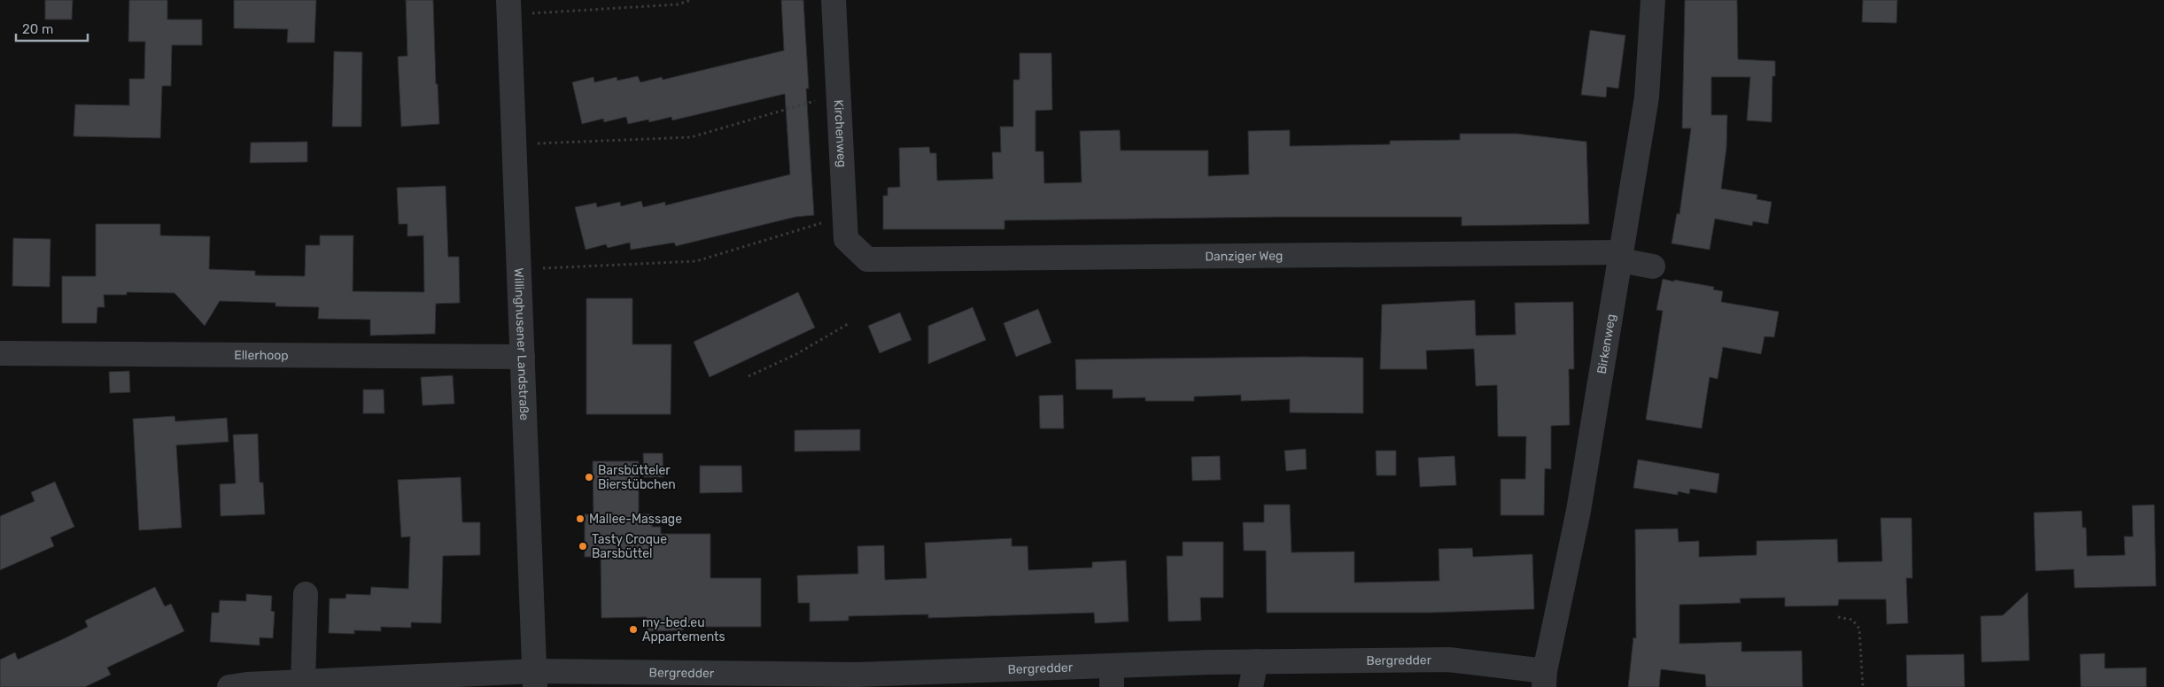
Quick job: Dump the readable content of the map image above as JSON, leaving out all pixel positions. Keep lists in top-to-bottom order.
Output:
{
  "streets": {
    "street": [
      "Kirchenweg",
      "Danziger Weg",
      "Willinghusener Landstraße",
      "Birkenweg",
      "Ellerhoop",
      "Bergredder"
    ]
  },
  "crossings": [
    ["Kirchenweg", "Danziger Weg"],
    ["Danziger Weg", "Birkenweg"],
    ["Willinghusener Landstraße", "Ellerhoop"],
    ["Willinghusener Landstraße", "Bergredder"],
    ["Birkenweg", "Bergredder"]
  ],
  "places": [
    "Barsbütteler Bierstübchen",
    "Mallee-Massage",
    "Tasty Croque Barsbüttel",
    "my-bed.eu Appartements"
  ],
  "scale_bar": "20 m"
}
